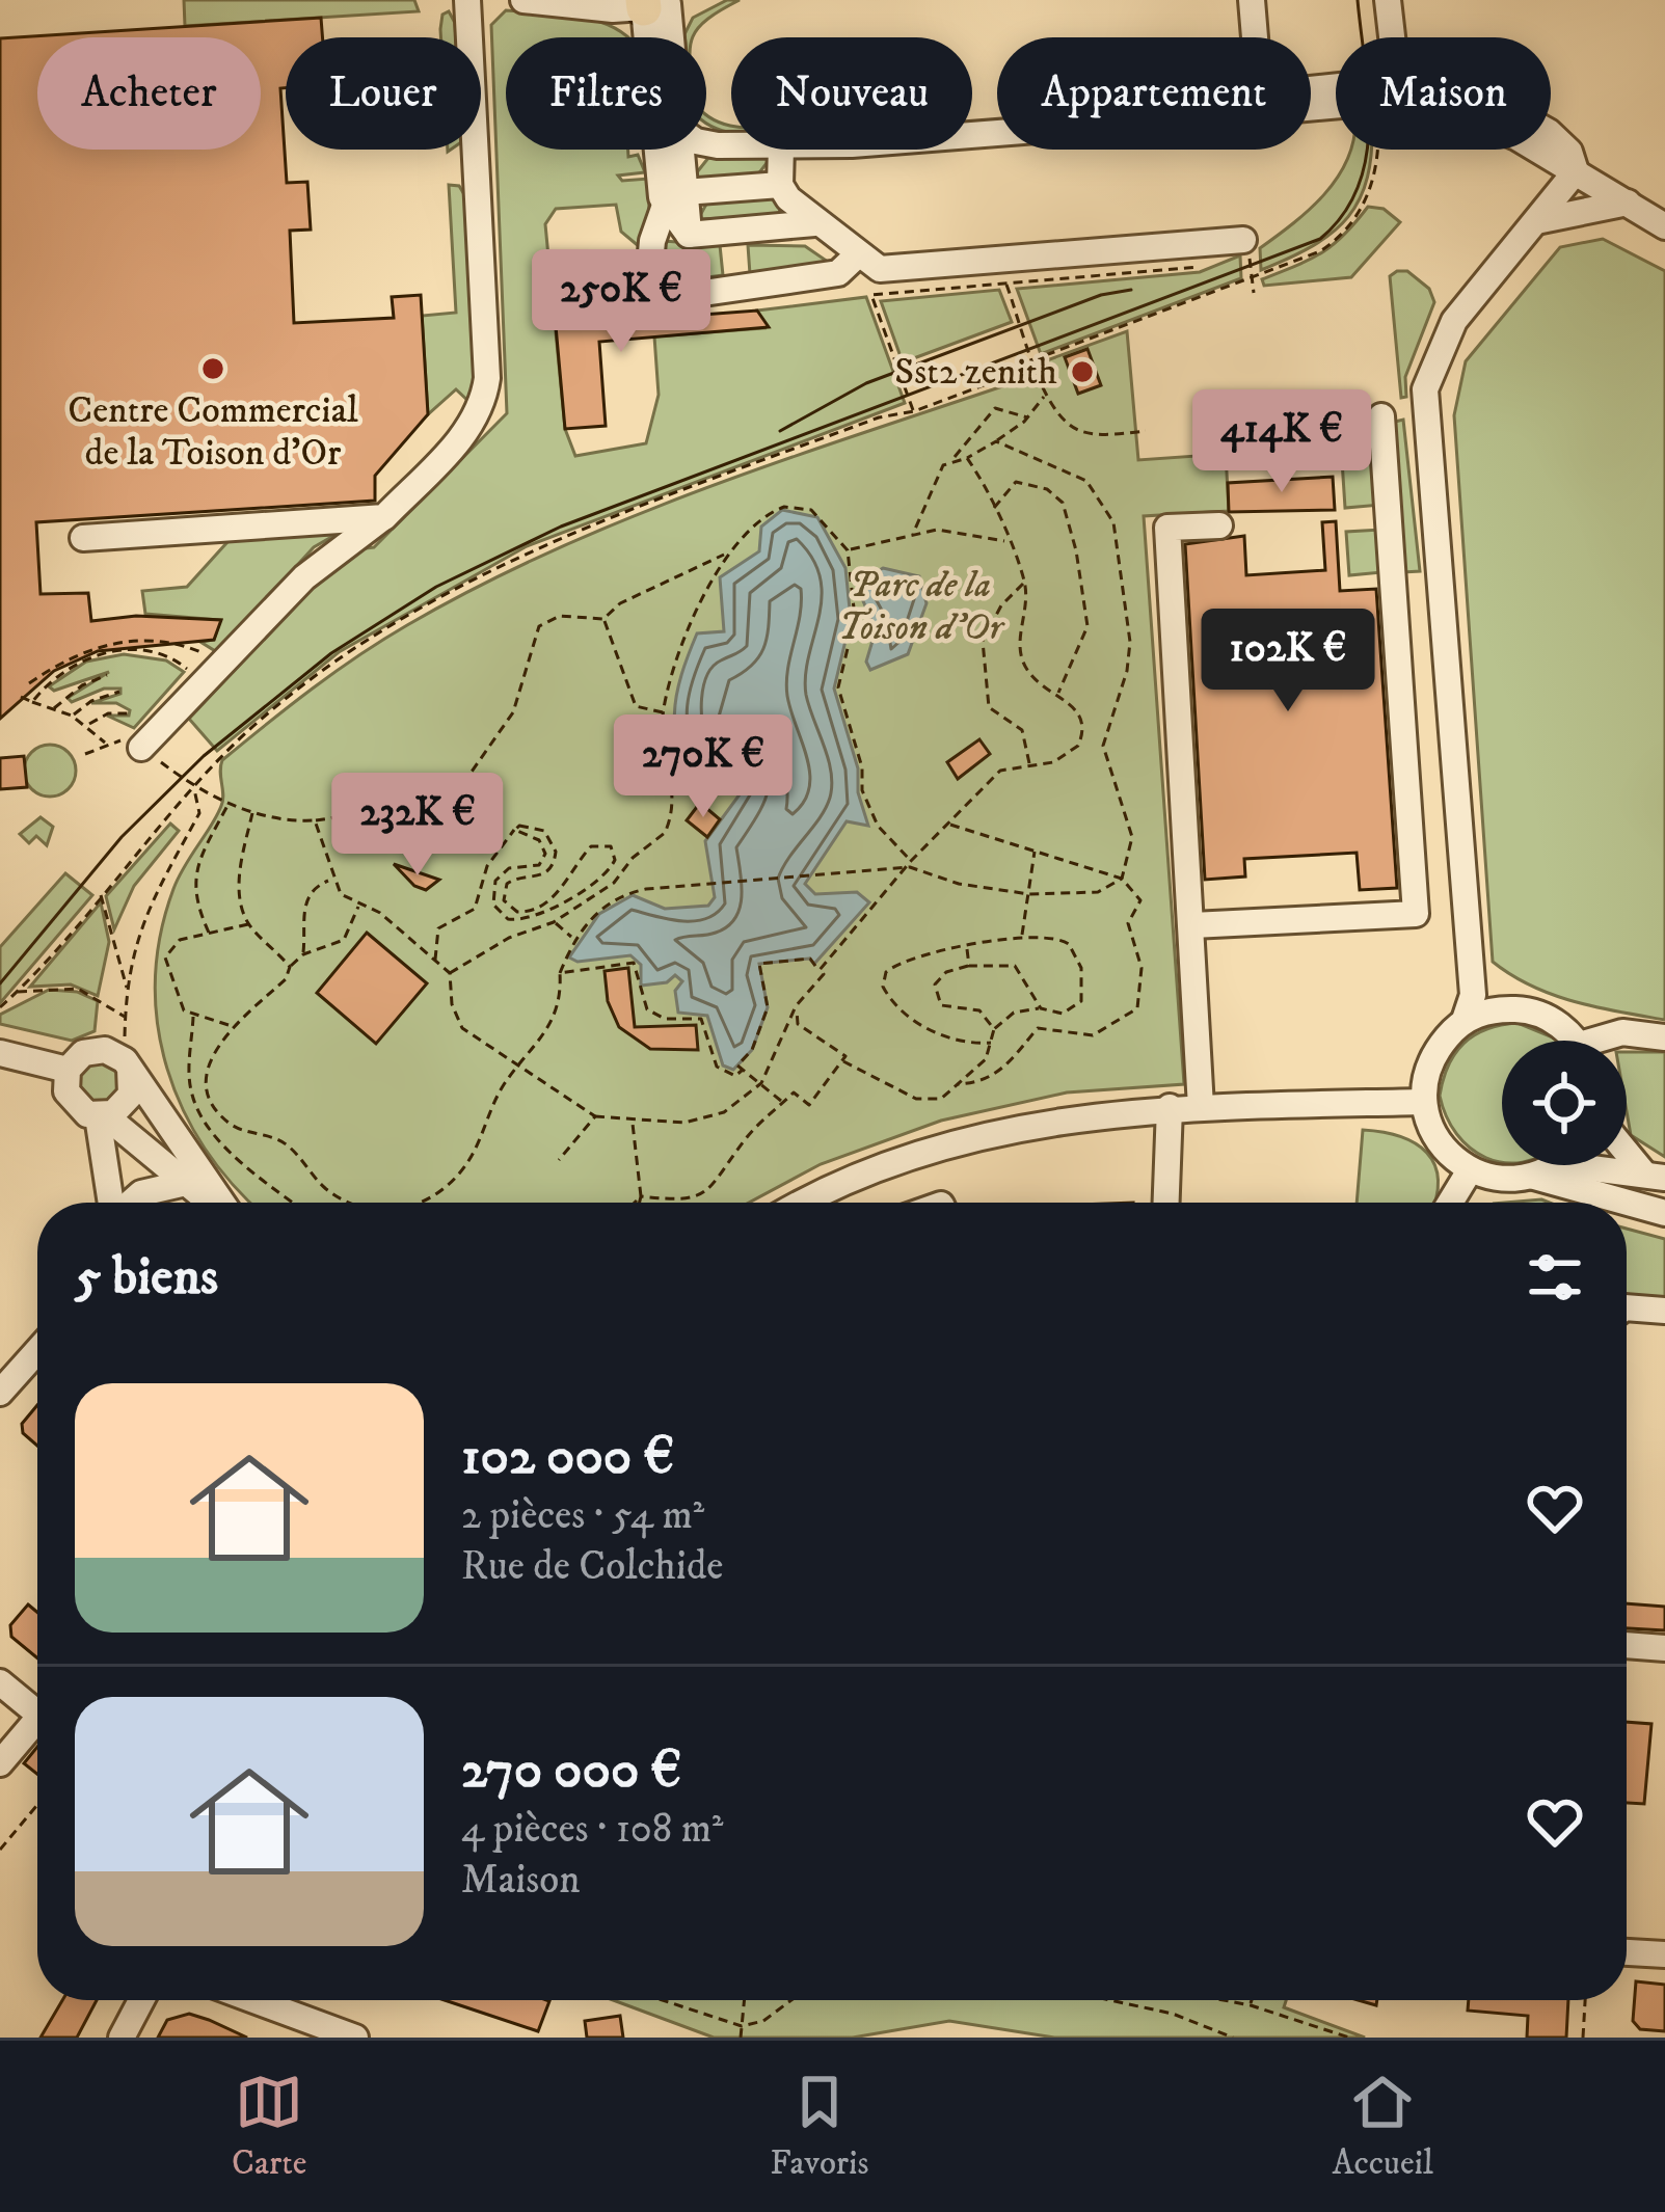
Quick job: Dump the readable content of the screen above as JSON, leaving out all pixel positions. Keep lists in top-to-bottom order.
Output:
{
  "parks": ["Parc de la Toison d'Or"],
  "places": ["Centre Commercial de la Toison d'Or", "Sst2 zenith"],
  "page": {
    "chip": [
      "Acheter",
      "Louer",
      "Filtres",
      "Nouveau",
      "Appartement",
      "Maison"
    ],
    "price": [
      "250K €",
      "414K €",
      "102K €",
      "270K €",
      "232K €"
    ],
    "heading": "5 biens",
    "list": [
      {
        "name": "102 000 €",
        "note": "2 pièces · 54 m² · Rue de Colchide"
      },
      {
        "name": "270 000 €",
        "note": "4 pièces · 108 m² · Maison"
      }
    ],
    "tabs": ["Carte", "Favoris", "Accueil"]
  }
}
